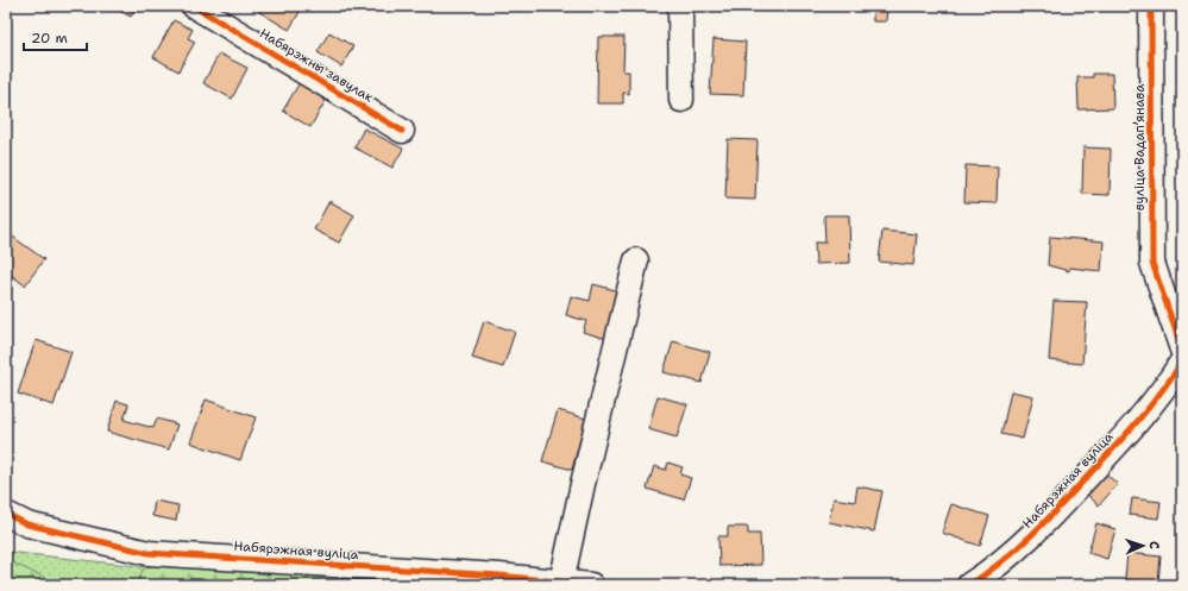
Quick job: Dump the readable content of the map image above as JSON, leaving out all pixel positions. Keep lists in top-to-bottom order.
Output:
{
  "streets": {
    "street": ["Набярэжны завулак", "вуліца Вадапʼянава", "Набярэжная вуліца"]
  },
  "scale_bar": "20 m",
  "north": "right"
}
